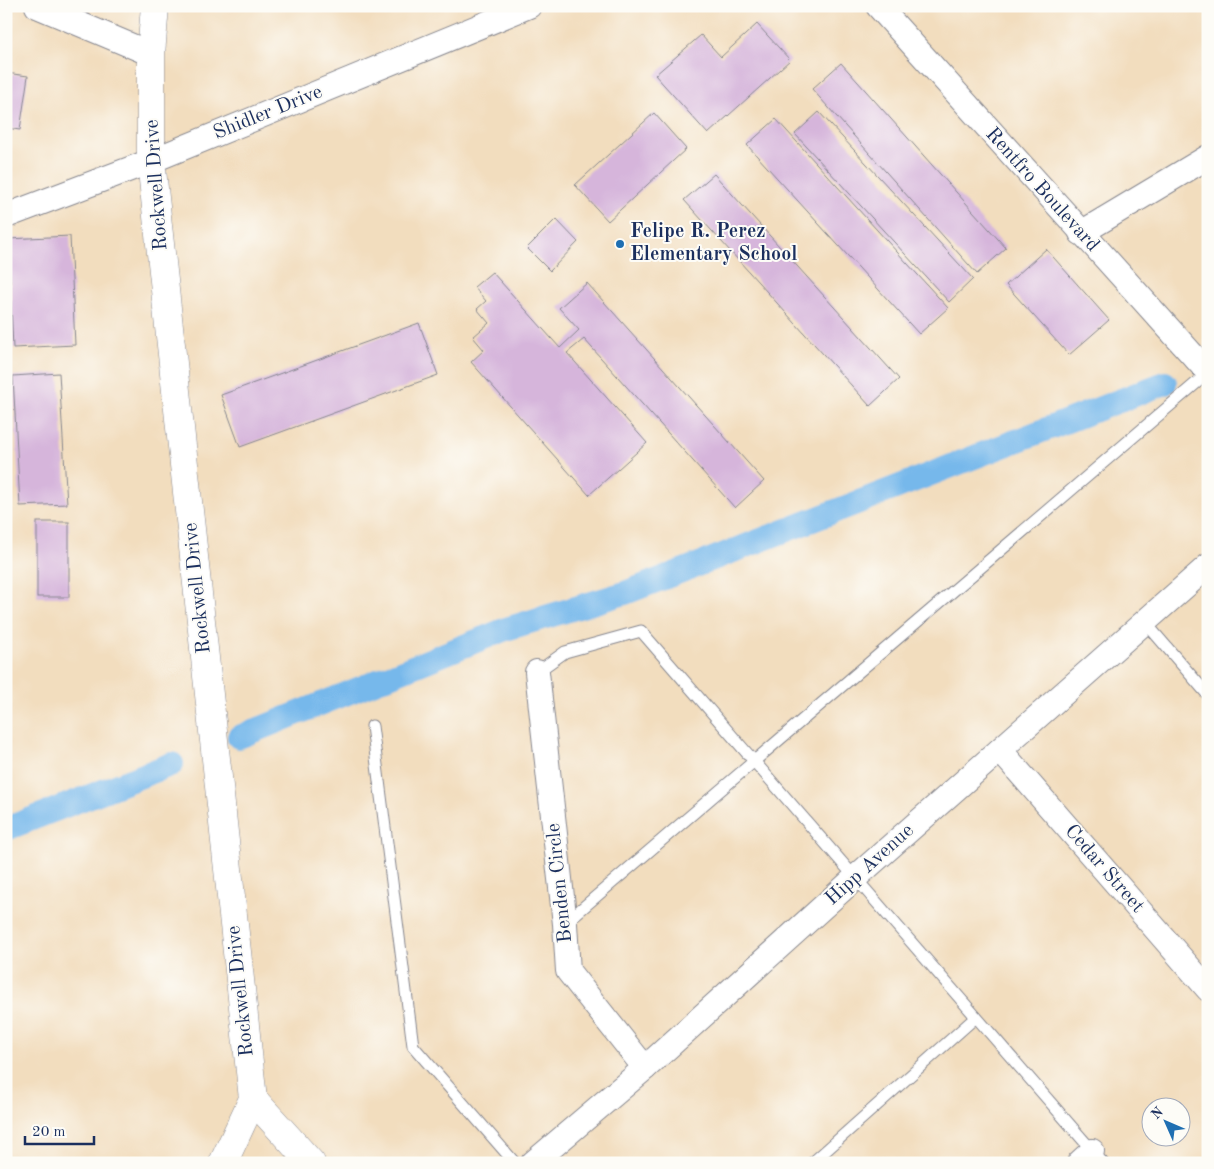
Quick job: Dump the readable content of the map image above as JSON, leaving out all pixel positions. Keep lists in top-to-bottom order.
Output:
{
  "streets": {
    "street": [
      "Shidler Drive",
      "Rockwell Drive",
      "Rentfro Boulevard",
      "Hipp Avenue",
      "Cedar Street",
      "Benden Circle"
    ]
  },
  "crossings": [
    ["Shidler Drive", "Rockwell Drive"],
    ["Hipp Avenue", "Cedar Street"],
    ["Hipp Avenue", "Benden Circle"]
  ],
  "places": ["Felipe R. Perez Elementary School"],
  "scale_bar": "20 m",
  "north": "top left"
}
